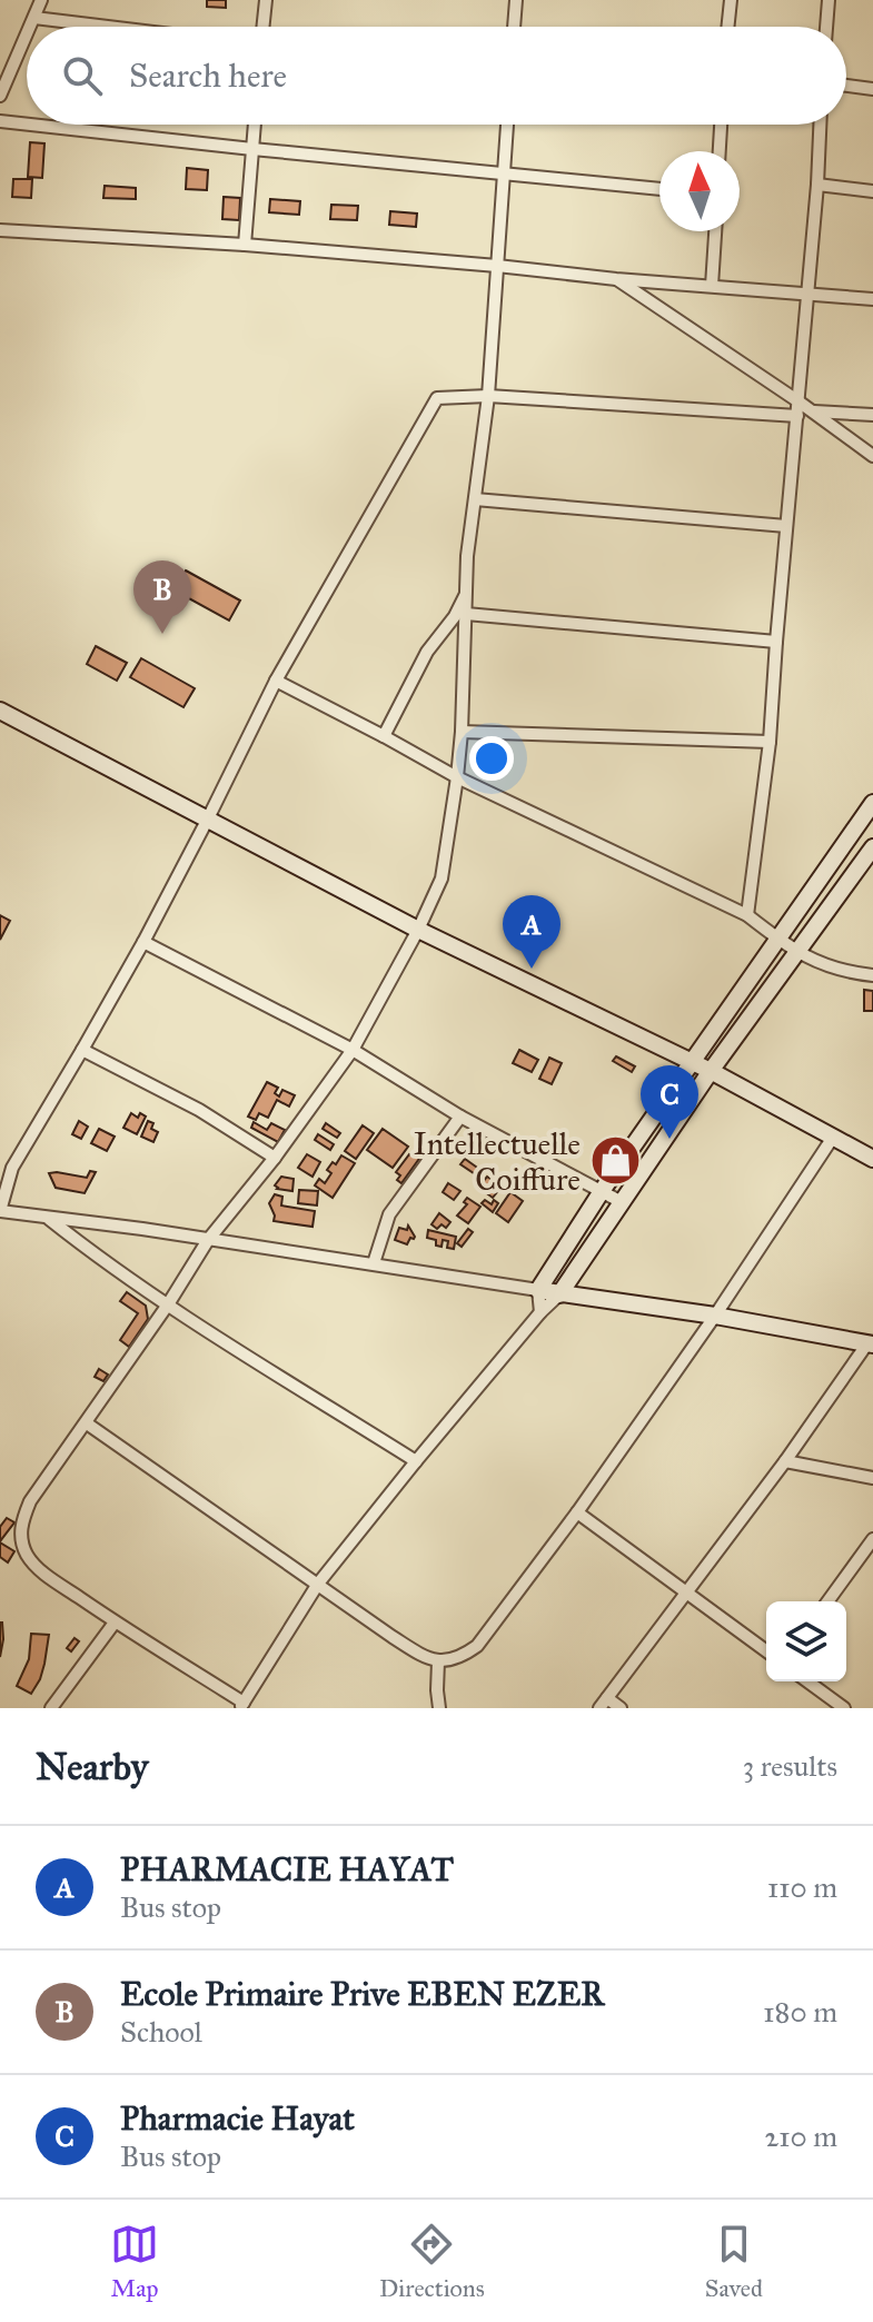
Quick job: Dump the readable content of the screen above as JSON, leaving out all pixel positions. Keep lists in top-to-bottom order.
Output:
{
  "places": {
    "shop": ["Intellectuelle Coiffure"]
  },
  "north": "top",
  "page": {
    "search": "Search here",
    "pins": ["B", "A", "C"],
    "heading": ["Nearby", "3 results"],
    "list": [
      {
        "mark": "A",
        "name": "PHARMACIE HAYAT",
        "note": "Bus stop",
        "value": "110 m"
      },
      {
        "mark": "B",
        "name": "Ecole Primaire Prive EBEN EZER",
        "note": "School",
        "value": "180 m"
      },
      {
        "mark": "C",
        "name": "Pharmacie Hayat",
        "note": "Bus stop",
        "value": "210 m"
      }
    ],
    "nav": ["Map", "Directions", "Saved"]
  }
}
